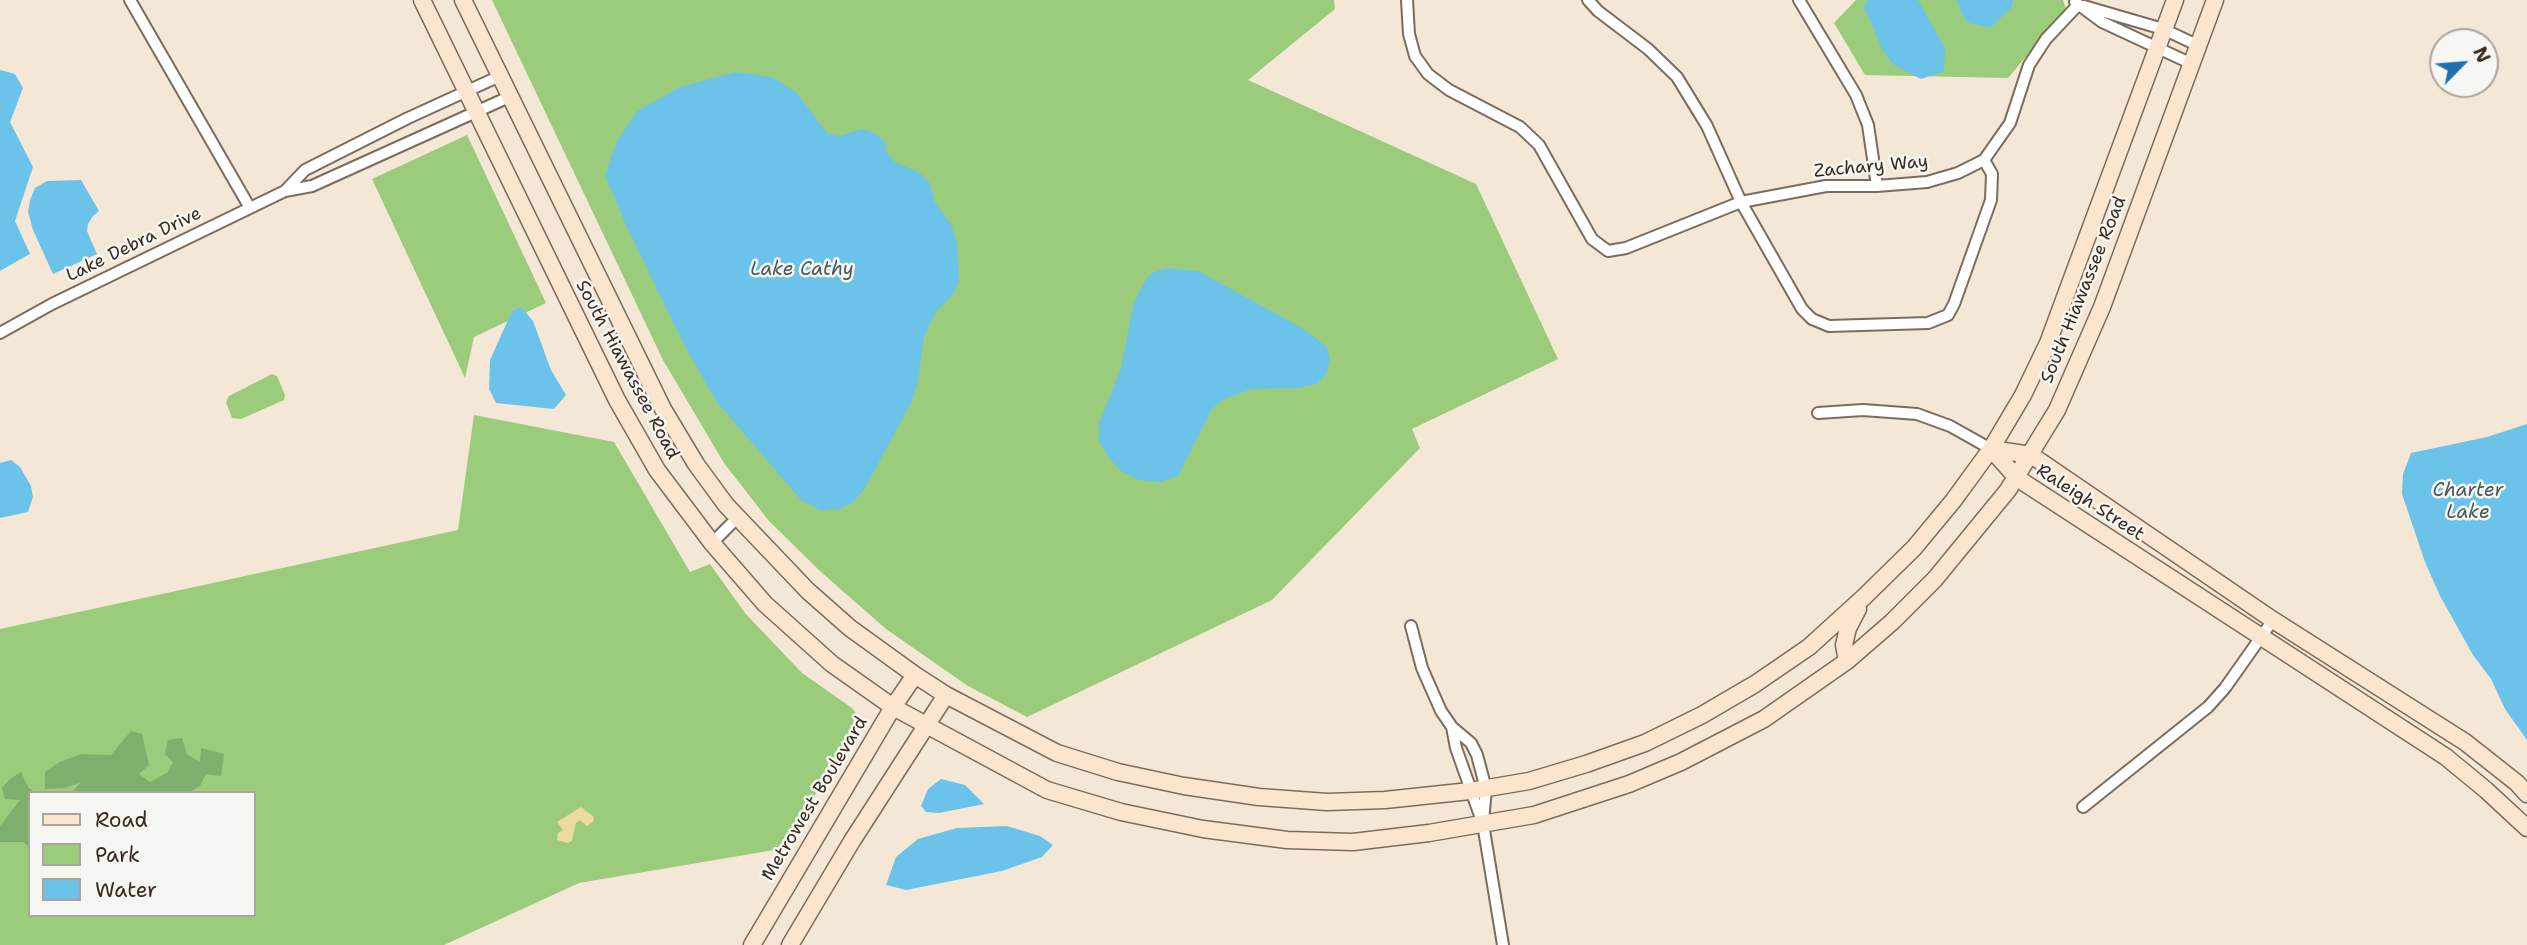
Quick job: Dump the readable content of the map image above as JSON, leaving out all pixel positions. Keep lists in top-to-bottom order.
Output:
{
  "streets": {
    "street": [
      "Zachary Way",
      "Lake Debra Drive",
      "South Hiawassee Road",
      "Raleigh Street",
      "Metrowest Boulevard"
    ]
  },
  "crossings": [
    ["Lake Debra Drive", "South Hiawassee Road"],
    ["South Hiawassee Road", "Raleigh Street"],
    ["South Hiawassee Road", "Metrowest Boulevard"]
  ],
  "water": ["Lake Cathy", "Charter Lake"],
  "legend": ["Road", "Park", "Water"],
  "north": "top right"
}
